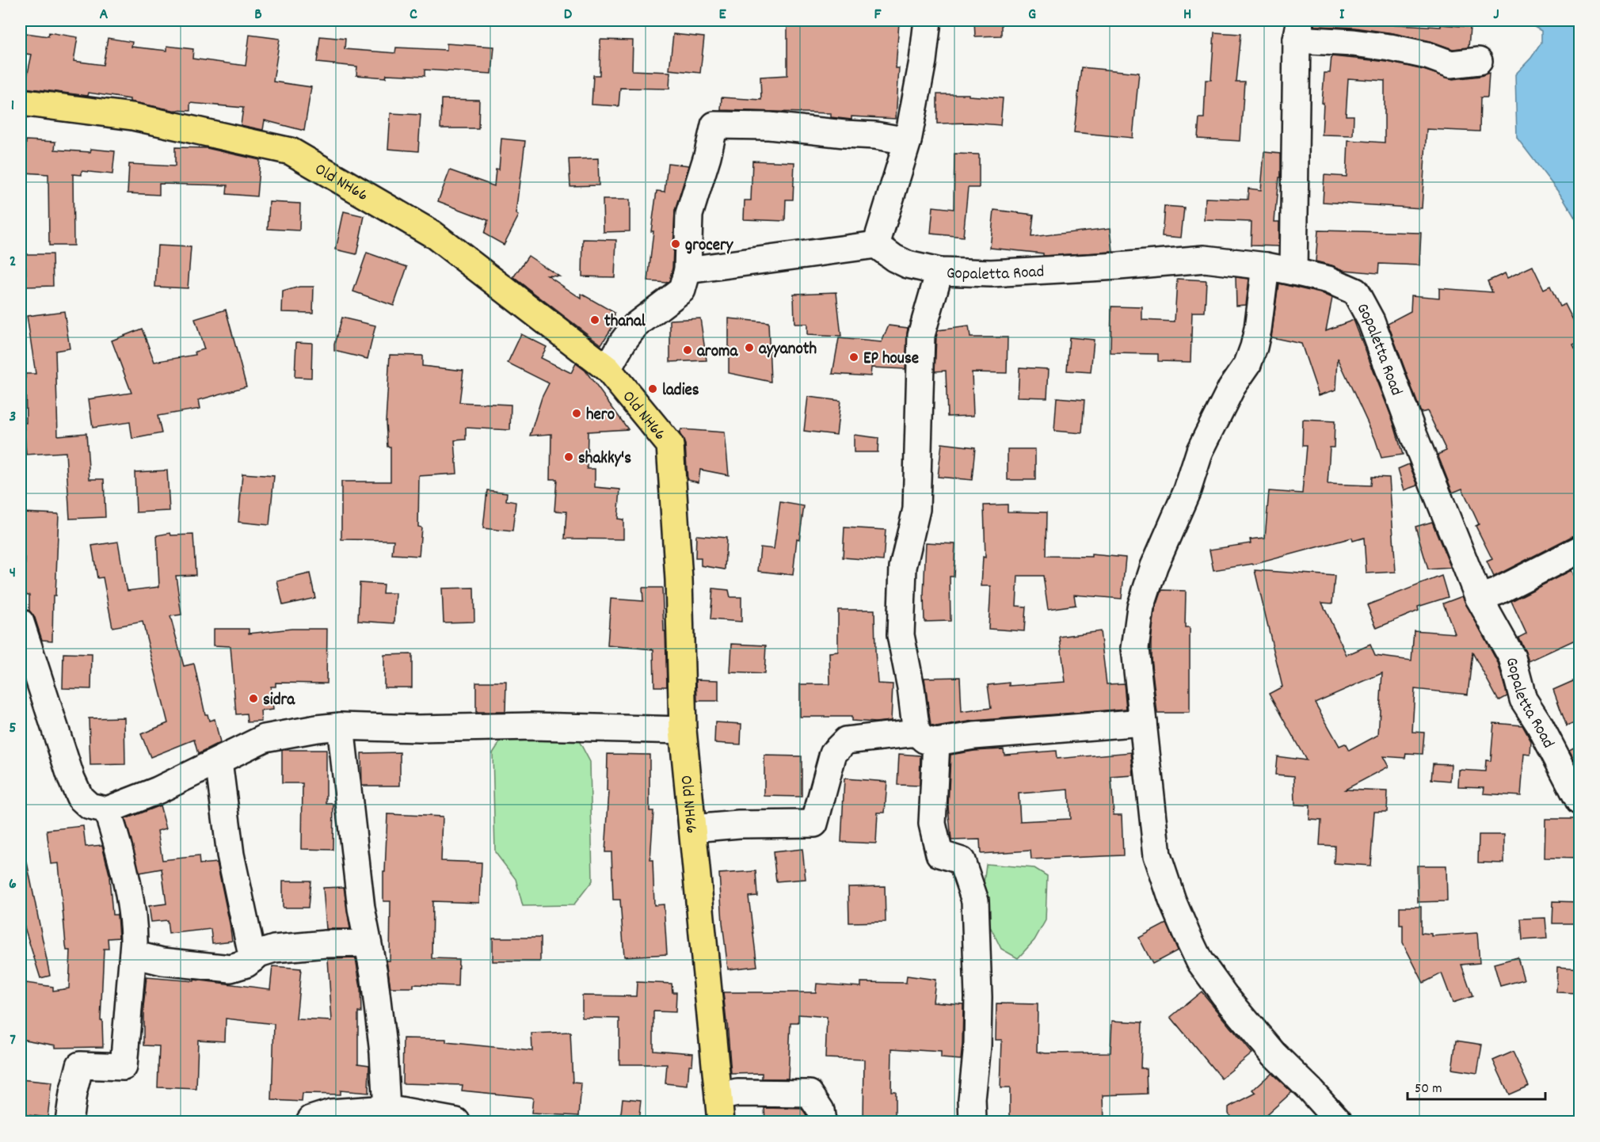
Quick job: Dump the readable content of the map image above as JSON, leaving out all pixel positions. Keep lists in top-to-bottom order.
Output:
{
  "streets": {
    "main road": ["Old NH66"],
    "street": ["Gopaletta Road"]
  },
  "places": [
    "grocery",
    "thanal",
    "ayyanoth",
    "aroma",
    "EP house",
    "ladies",
    "hero",
    "shakky's",
    "sidra"
  ],
  "scale_bar": "50 m",
  "grid": {
    "columns": [
      "A",
      "B",
      "C",
      "D",
      "E",
      "F",
      "G",
      "H",
      "I",
      "J"
    ],
    "rows": [
      "1",
      "2",
      "3",
      "4",
      "5",
      "6",
      "7"
    ]
  }
}
